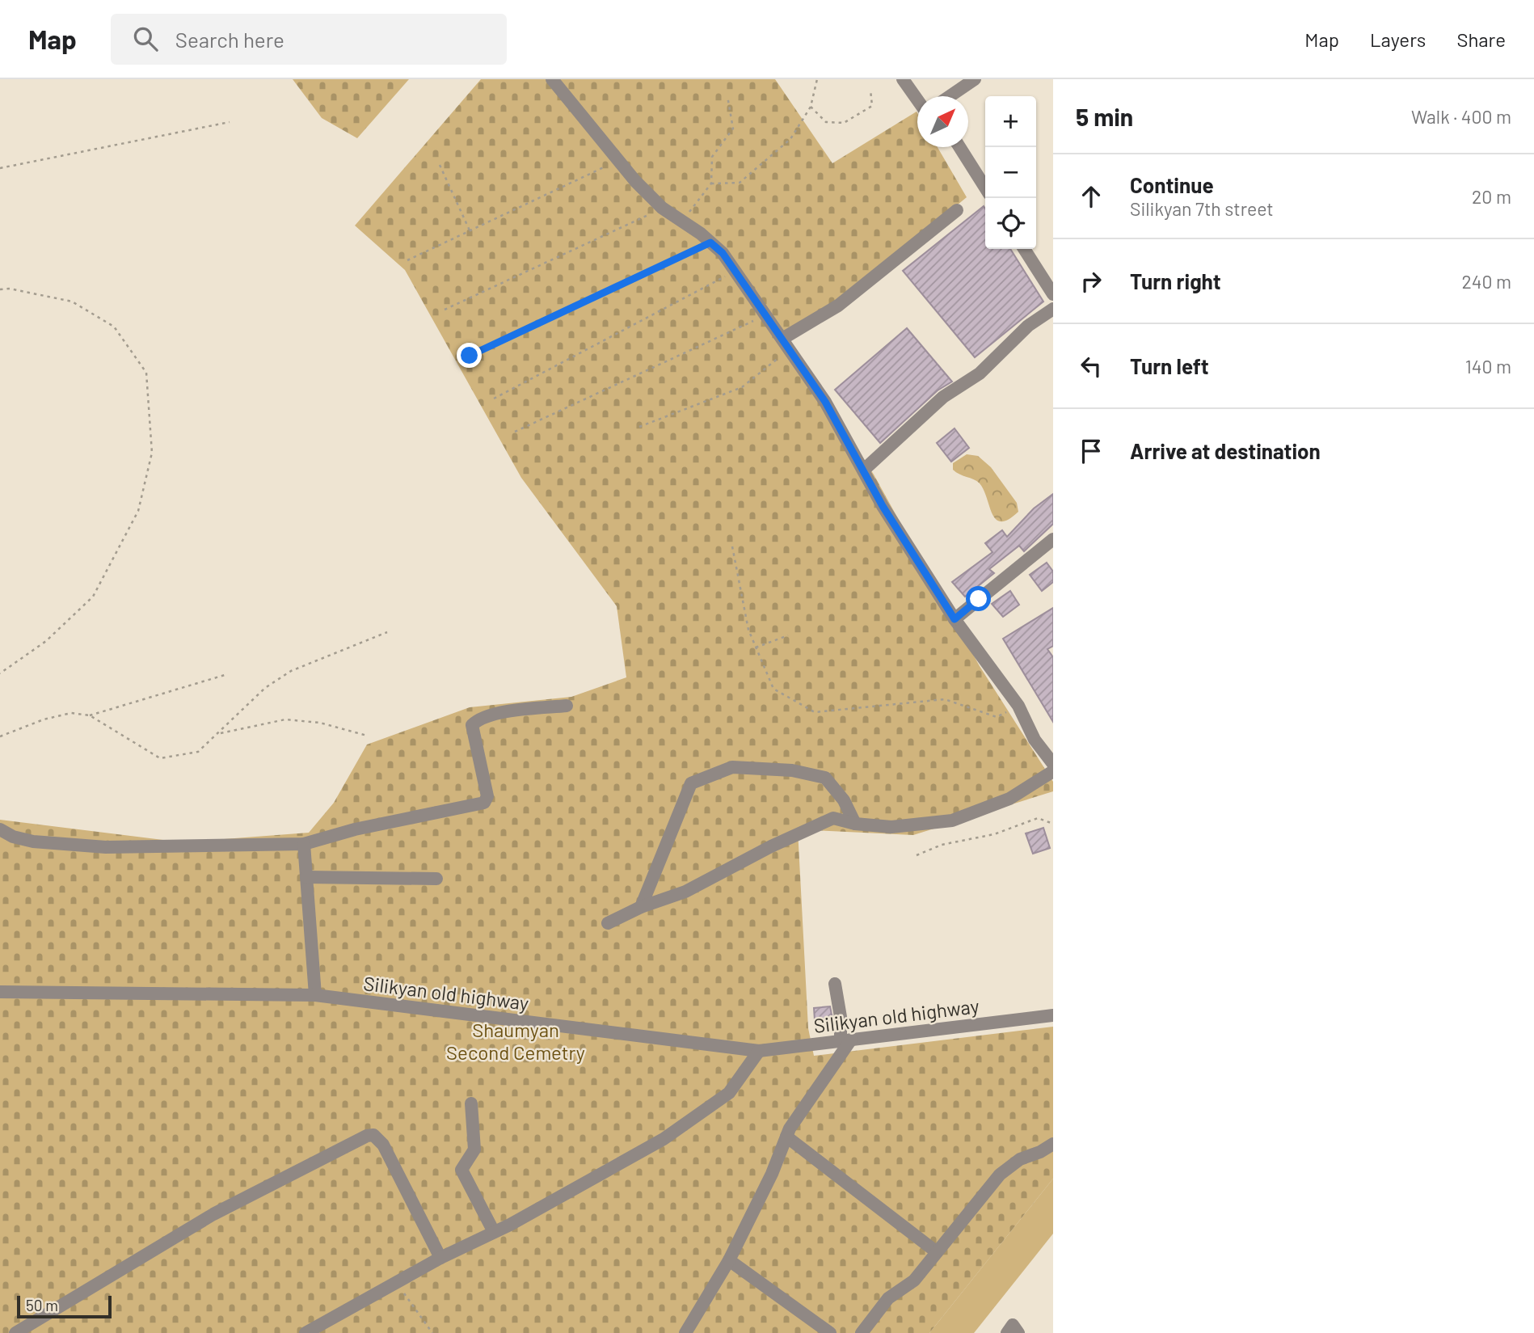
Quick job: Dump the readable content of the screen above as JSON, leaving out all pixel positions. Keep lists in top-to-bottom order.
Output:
{
  "streets": {
    "street": ["Silikyan old highway"]
  },
  "parks": ["Shaumyan Second Cemetry"],
  "scale_bar": "50 m",
  "north": "top right",
  "page": {
    "header": "Map",
    "search": "Search here",
    "nav": ["Map", "Layers", "Share"],
    "heading": ["5 min", "Walk · 400 m"],
    "map_buttons": ["+", "−"],
    "list": [
      ["Continue", "Silikyan 7th street", "20 m"],
      ["Turn right", "240 m"],
      ["Turn left", "140 m"],
      "Arrive at destination"
    ],
    "scale": "50 m"
  }
}
